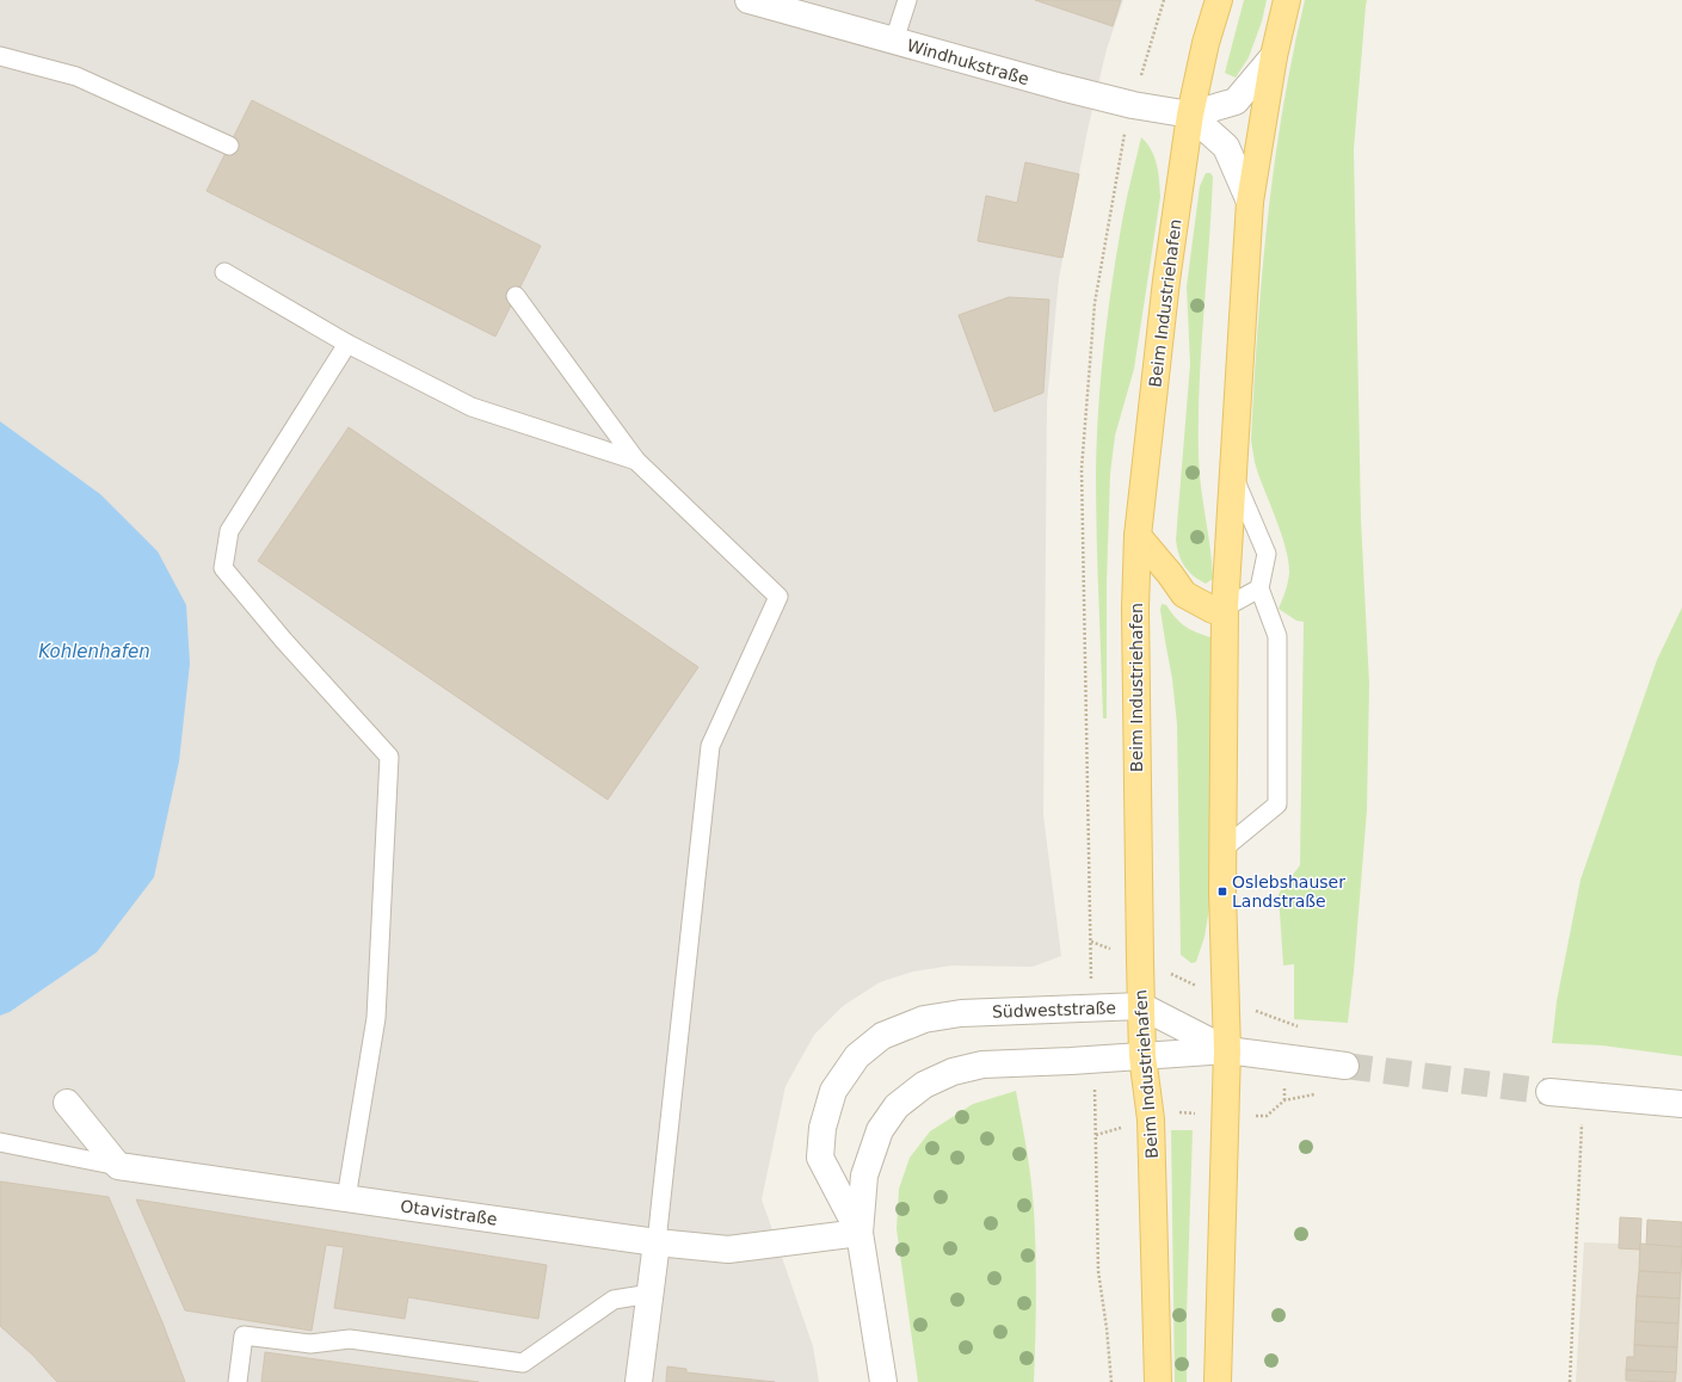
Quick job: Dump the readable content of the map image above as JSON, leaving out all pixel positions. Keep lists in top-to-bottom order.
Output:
{
  "streets": {
    "main road": ["Beim Industriehafen"],
    "street": ["Windhukstraße", "Südweststraße", "Otavistraße"]
  },
  "crossings": [
    ["Windhukstraße", "Beim Industriehafen"],
    ["Beim Industriehafen", "Südweststraße"],
    ["Südweststraße", "Otavistraße"]
  ],
  "water": ["Kohlenhafen"],
  "places": {
    "transit": ["Oslebshauser Landstraße"]
  }
}
